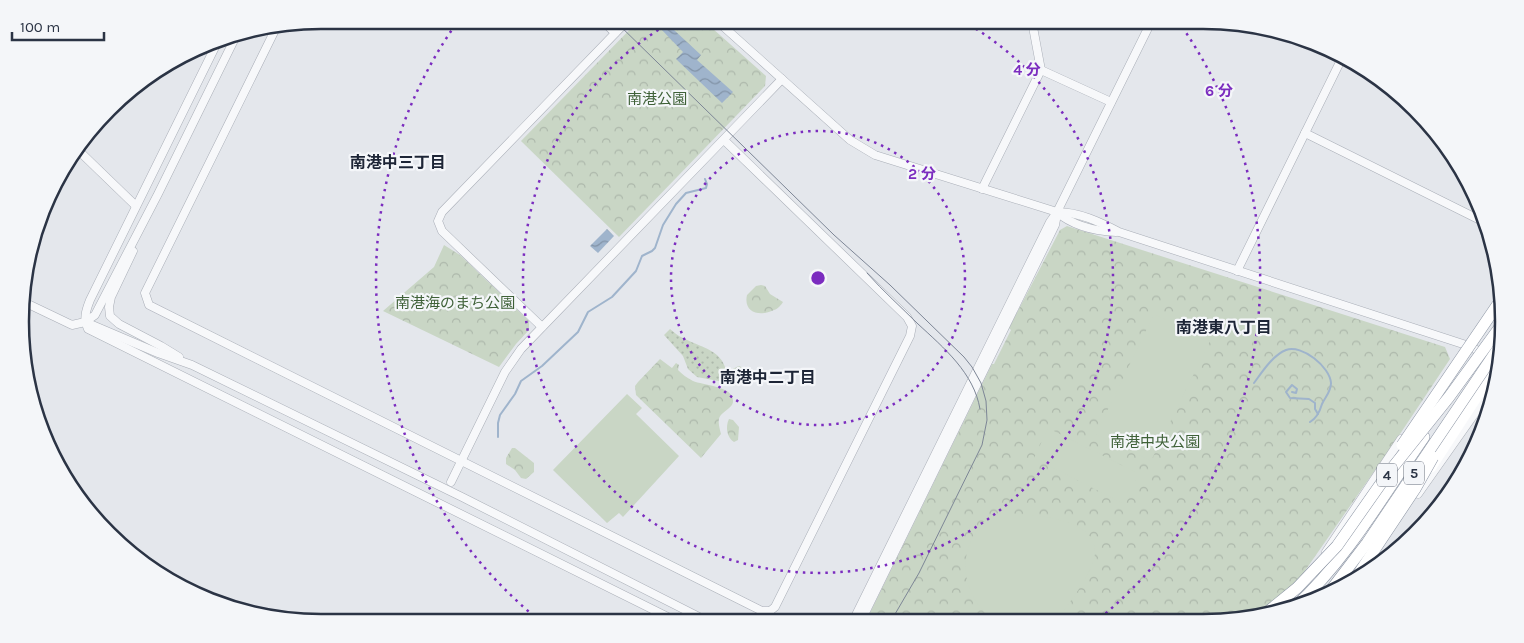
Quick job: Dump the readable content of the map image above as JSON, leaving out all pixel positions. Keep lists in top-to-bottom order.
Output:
{
  "streets": {
    "highway": ["5", "4"]
  },
  "districts": ["南港中三丁目", "南港東八丁目", "南港中二丁目"],
  "parks": ["南港公園", "南港海のまち公園", "南港中央公園"],
  "scale_bar": "100 m",
  "rings": ["4 分", "6 分", "2 分"]
}
